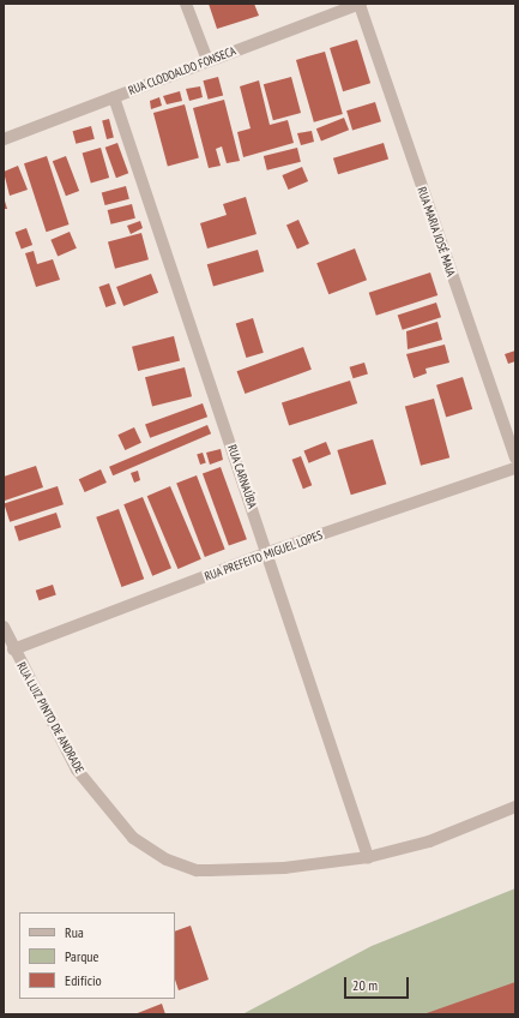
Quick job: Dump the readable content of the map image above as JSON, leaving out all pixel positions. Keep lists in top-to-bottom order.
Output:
{
  "streets": {
    "street": [
      "RUA CLODOALDO FONSECA",
      "RUA MARIA JOSÉ MAIA",
      "RUA CARNAÚBA",
      "RUA PREFEITO MIGUEL LOPES",
      "RUA LUIZ PINTO DE ANDRADE"
    ]
  },
  "crossings": [
    ["RUA CLODOALDO FONSECA", "RUA MARIA JOSÉ MAIA"],
    ["RUA CLODOALDO FONSECA", "RUA CARNAÚBA"],
    ["RUA CARNAÚBA", "RUA PREFEITO MIGUEL LOPES"],
    ["RUA CARNAÚBA", "RUA LUIZ PINTO DE ANDRADE"],
    ["RUA PREFEITO MIGUEL LOPES", "RUA LUIZ PINTO DE ANDRADE"]
  ],
  "legend": ["Rua", "Parque", "Edifício"],
  "scale_bar": "20 m"
}
